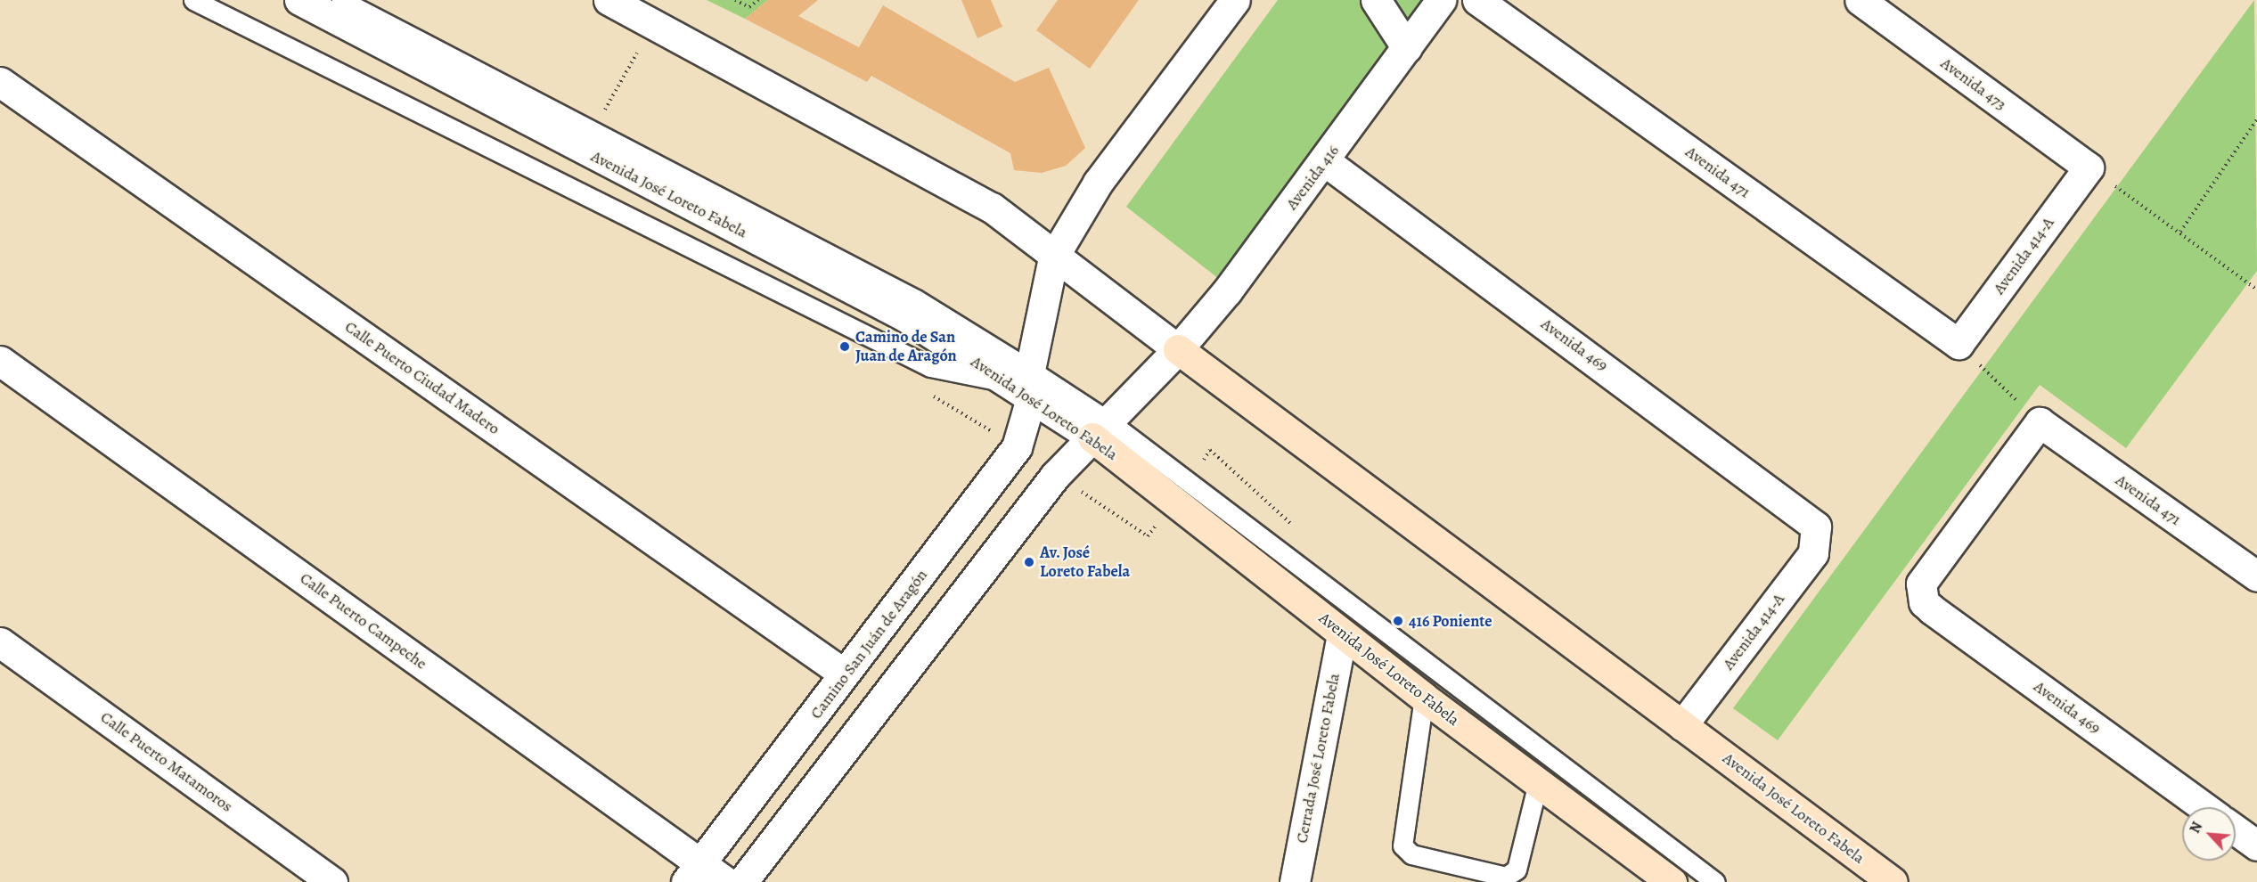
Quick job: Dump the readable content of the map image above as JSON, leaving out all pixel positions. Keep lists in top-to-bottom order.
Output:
{
  "streets": {
    "main road": ["Avenida José Loreto Fabela"],
    "street": [
      "Avenida 473",
      "Avenida 471",
      "Avenida 416",
      "Avenida 414-A",
      "Avenida 469",
      "Calle Puerto Ciudad Madero",
      "Calle Puerto Campeche",
      "Camino San Juán de Aragón",
      "Cerrada José Loreto Fabela",
      "Calle Puerto Matamoros"
    ]
  },
  "crossings": [
    ["Avenida 473", "Avenida 414-A"],
    ["Avenida 471", "Avenida 414-A"],
    ["Avenida 471", "Avenida 469"],
    ["Avenida 416", "Avenida José Loreto Fabela"],
    ["Avenida 416", "Avenida 469"],
    ["Avenida José Loreto Fabela", "Avenida 414-A"],
    ["Avenida José Loreto Fabela", "Camino San Juán de Aragón"],
    ["Avenida José Loreto Fabela", "Cerrada José Loreto Fabela"],
    ["Avenida 414-A", "Avenida 469"],
    ["Calle Puerto Ciudad Madero", "Camino San Juán de Aragón"],
    ["Calle Puerto Campeche", "Camino San Juán de Aragón"]
  ],
  "places": ["Camino de San Juan de Aragón", "Av. José Loreto Fabela", "416 Poniente"],
  "north": "top left"
}
